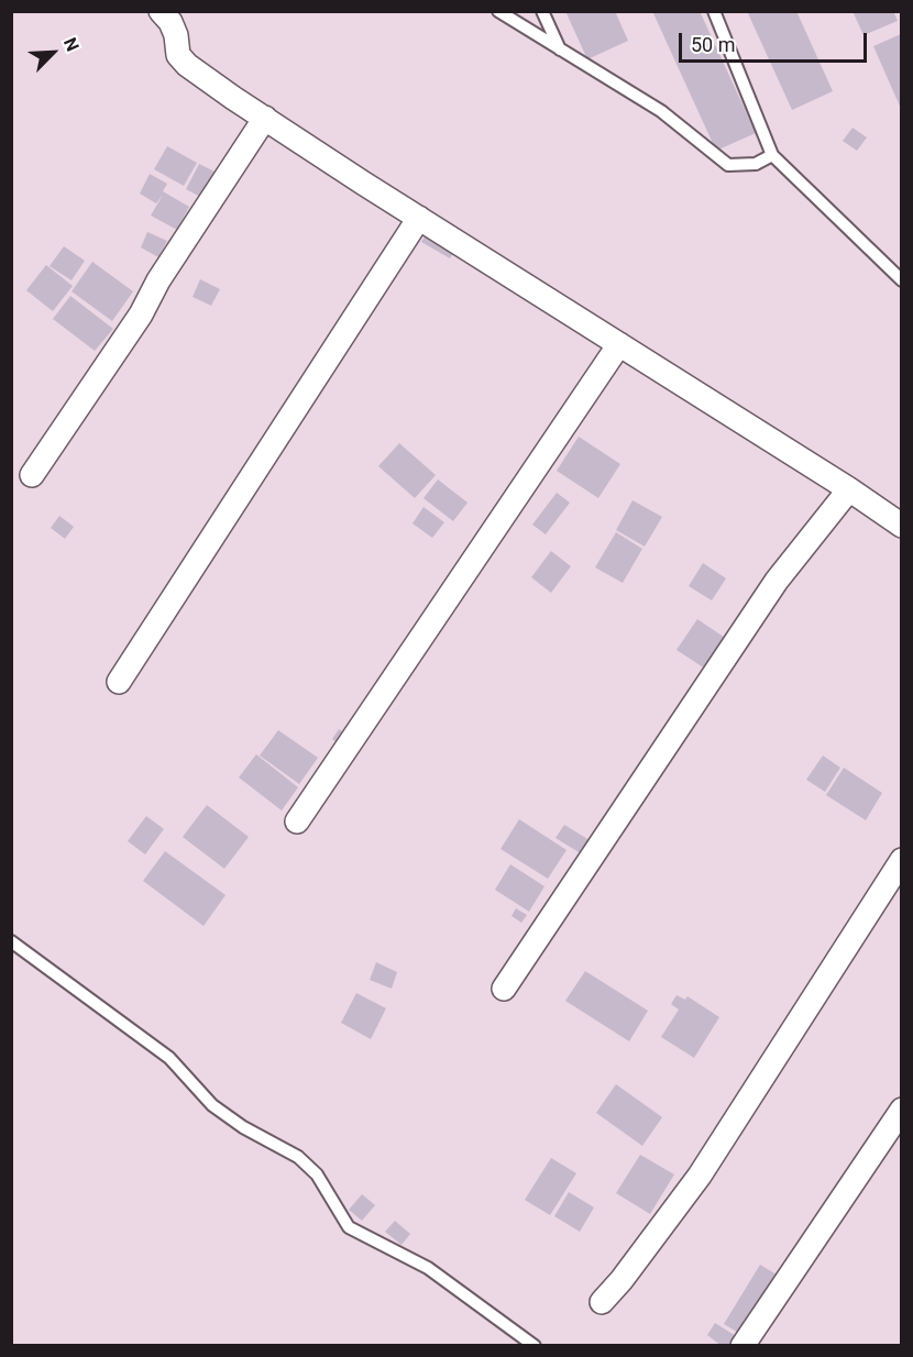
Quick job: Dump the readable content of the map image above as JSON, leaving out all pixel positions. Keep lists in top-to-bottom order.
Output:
{
  "scale_bar": "50 m",
  "north": "top right"
}
